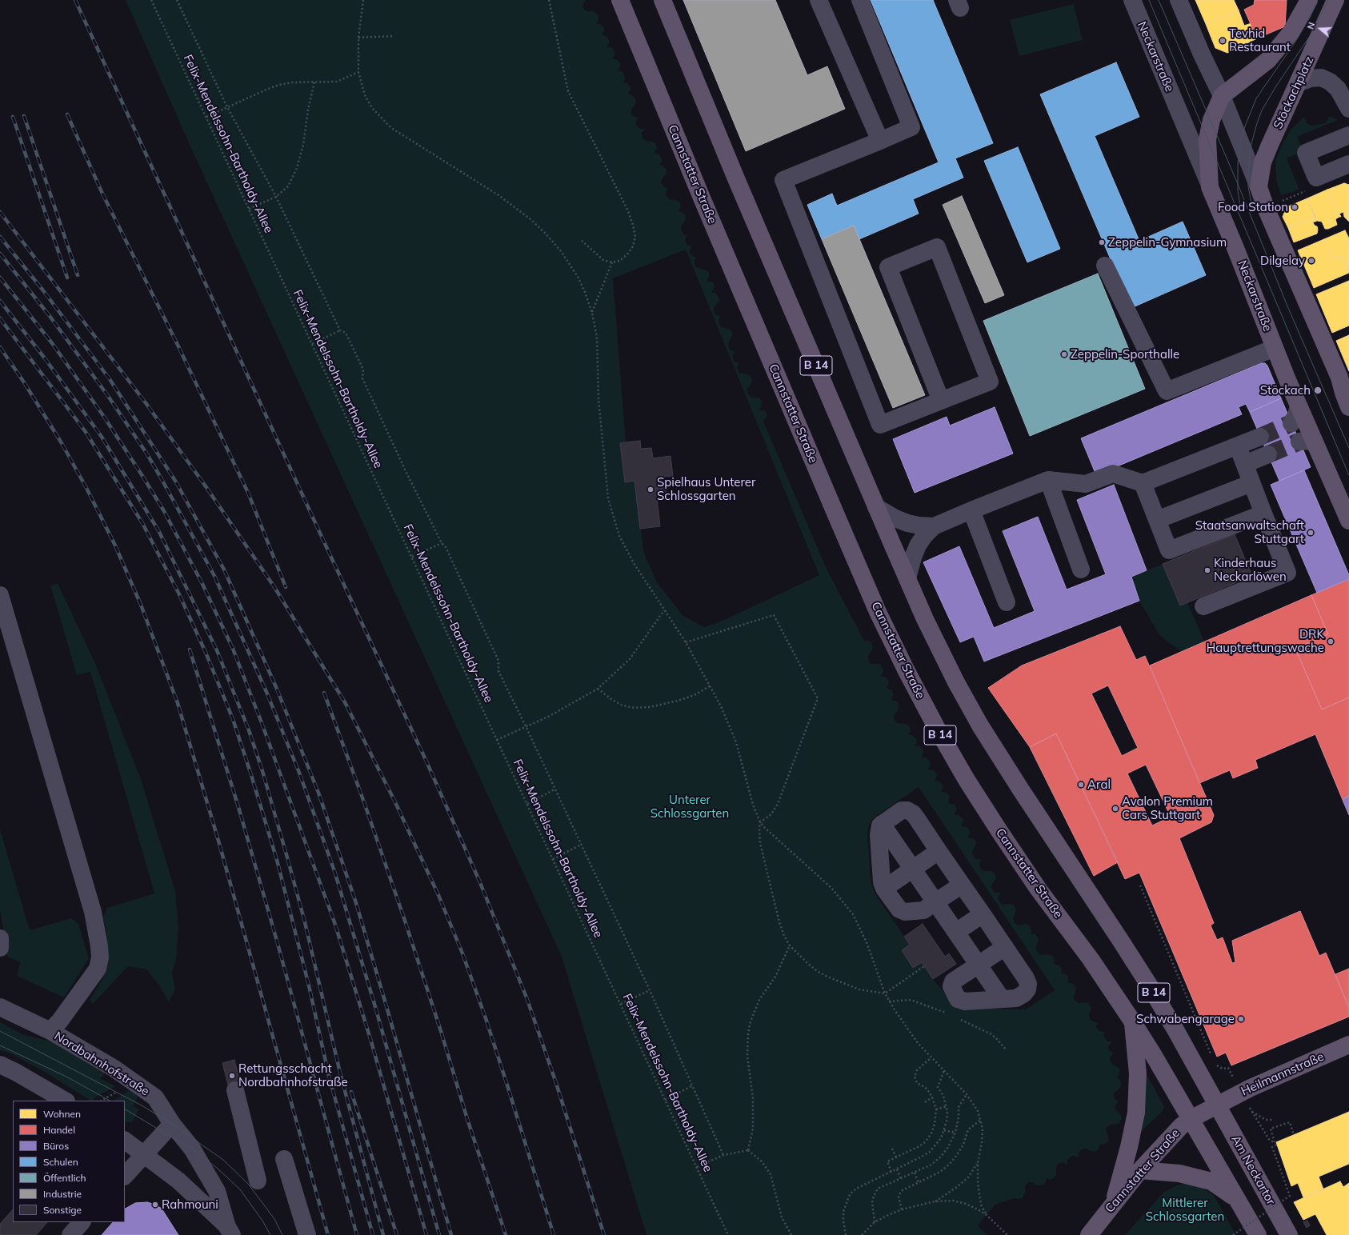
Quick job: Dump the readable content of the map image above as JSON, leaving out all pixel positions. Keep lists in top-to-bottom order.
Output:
{
  "streets": {
    "main road": [
      "Neckarstraße",
      "Stöckachplatz",
      "Cannstatter Straße",
      "B 14",
      "Heilmannstraße",
      "Am Neckartor"
    ],
    "street": ["Nordbahnhofstraße"],
    "path": ["Felix-Mendelssohn-Bartholdy-Allee"]
  },
  "crossings": [
    ["Cannstatter Straße", "B 14"],
    ["Cannstatter Straße", "Heilmannstraße"],
    ["B 14", "Heilmannstraße"],
    ["B 14", "Am Neckartor"],
    ["Heilmannstraße", "Am Neckartor"]
  ],
  "parks": ["Unterer Schlossgarten", "Mittlerer Schlossgarten"],
  "places": [
    "Tevhid Restaurant",
    "Food Station",
    "Zeppelin-Gymnasium",
    "Dilgelay",
    "Zeppelin-Sporthalle",
    "Stöckach",
    "Spielhaus Unterer Schlossgarten",
    "Staatsanwaltschaft Stuttgart",
    "Kinderhaus Neckarlöwen",
    "DRK Hauptrettungswache",
    "Aral",
    "Avalon Premium Cars Stuttgart",
    "Schwabengarage",
    "Rettungsschacht Nordbahnhofstraße",
    "Rahmouni"
  ],
  "legend": [
    "Wohnen",
    "Handel",
    "Büros",
    "Schulen",
    "Öffentlich",
    "Industrie",
    "Sonstige"
  ],
  "north": "left"
}
